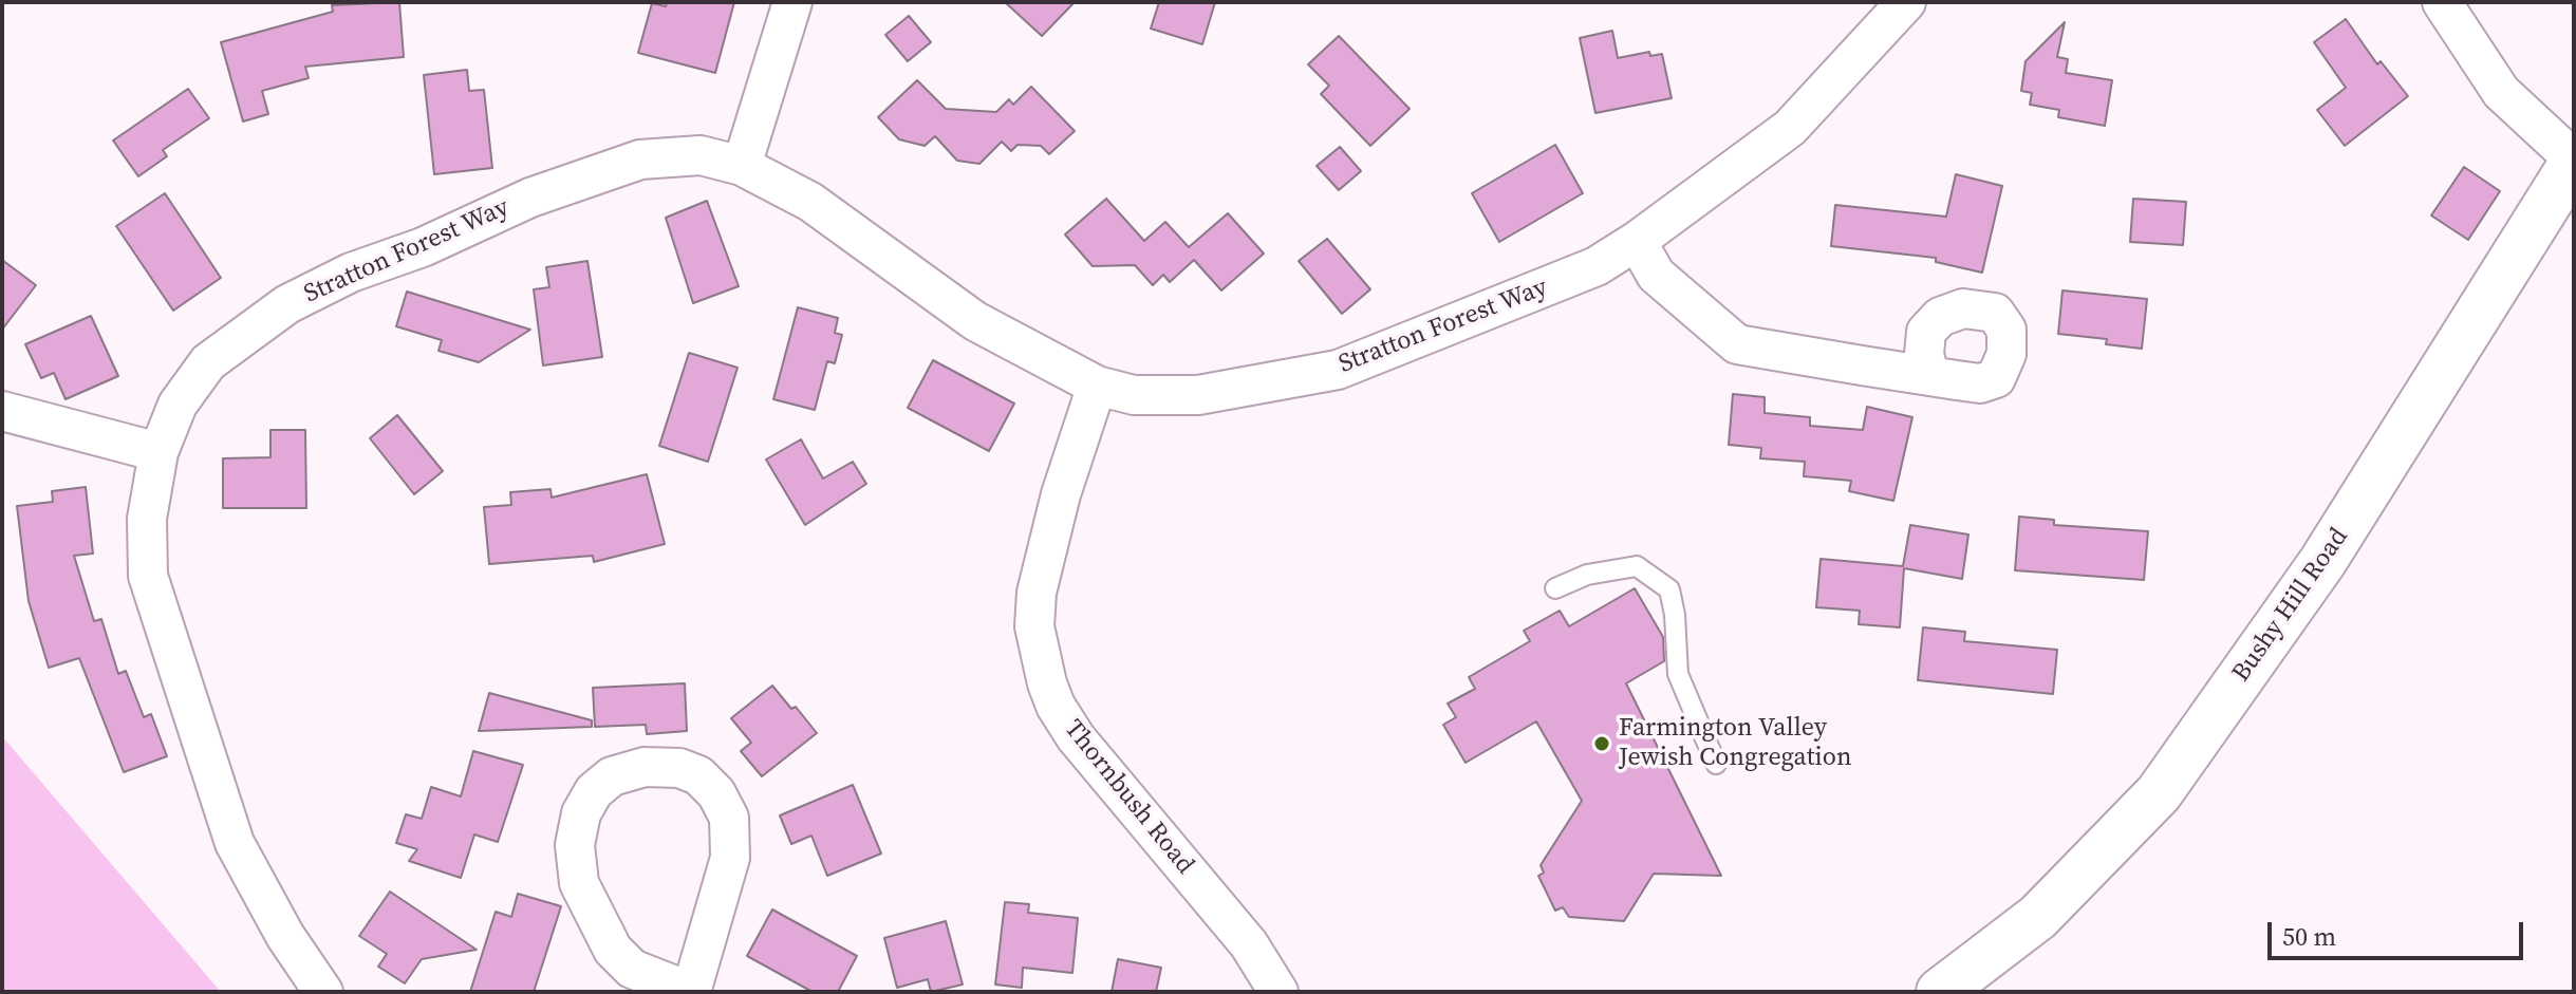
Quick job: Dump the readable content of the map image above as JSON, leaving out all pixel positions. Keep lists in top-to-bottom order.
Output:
{
  "streets": {
    "main road": ["Bushy Hill Road"],
    "street": ["Stratton Forest Way", "Thornbush Road"]
  },
  "crossings": [
    ["Stratton Forest Way", "Thornbush Road"]
  ],
  "places": ["Farmington Valley Jewish Congregation"],
  "scale_bar": "50 m"
}
